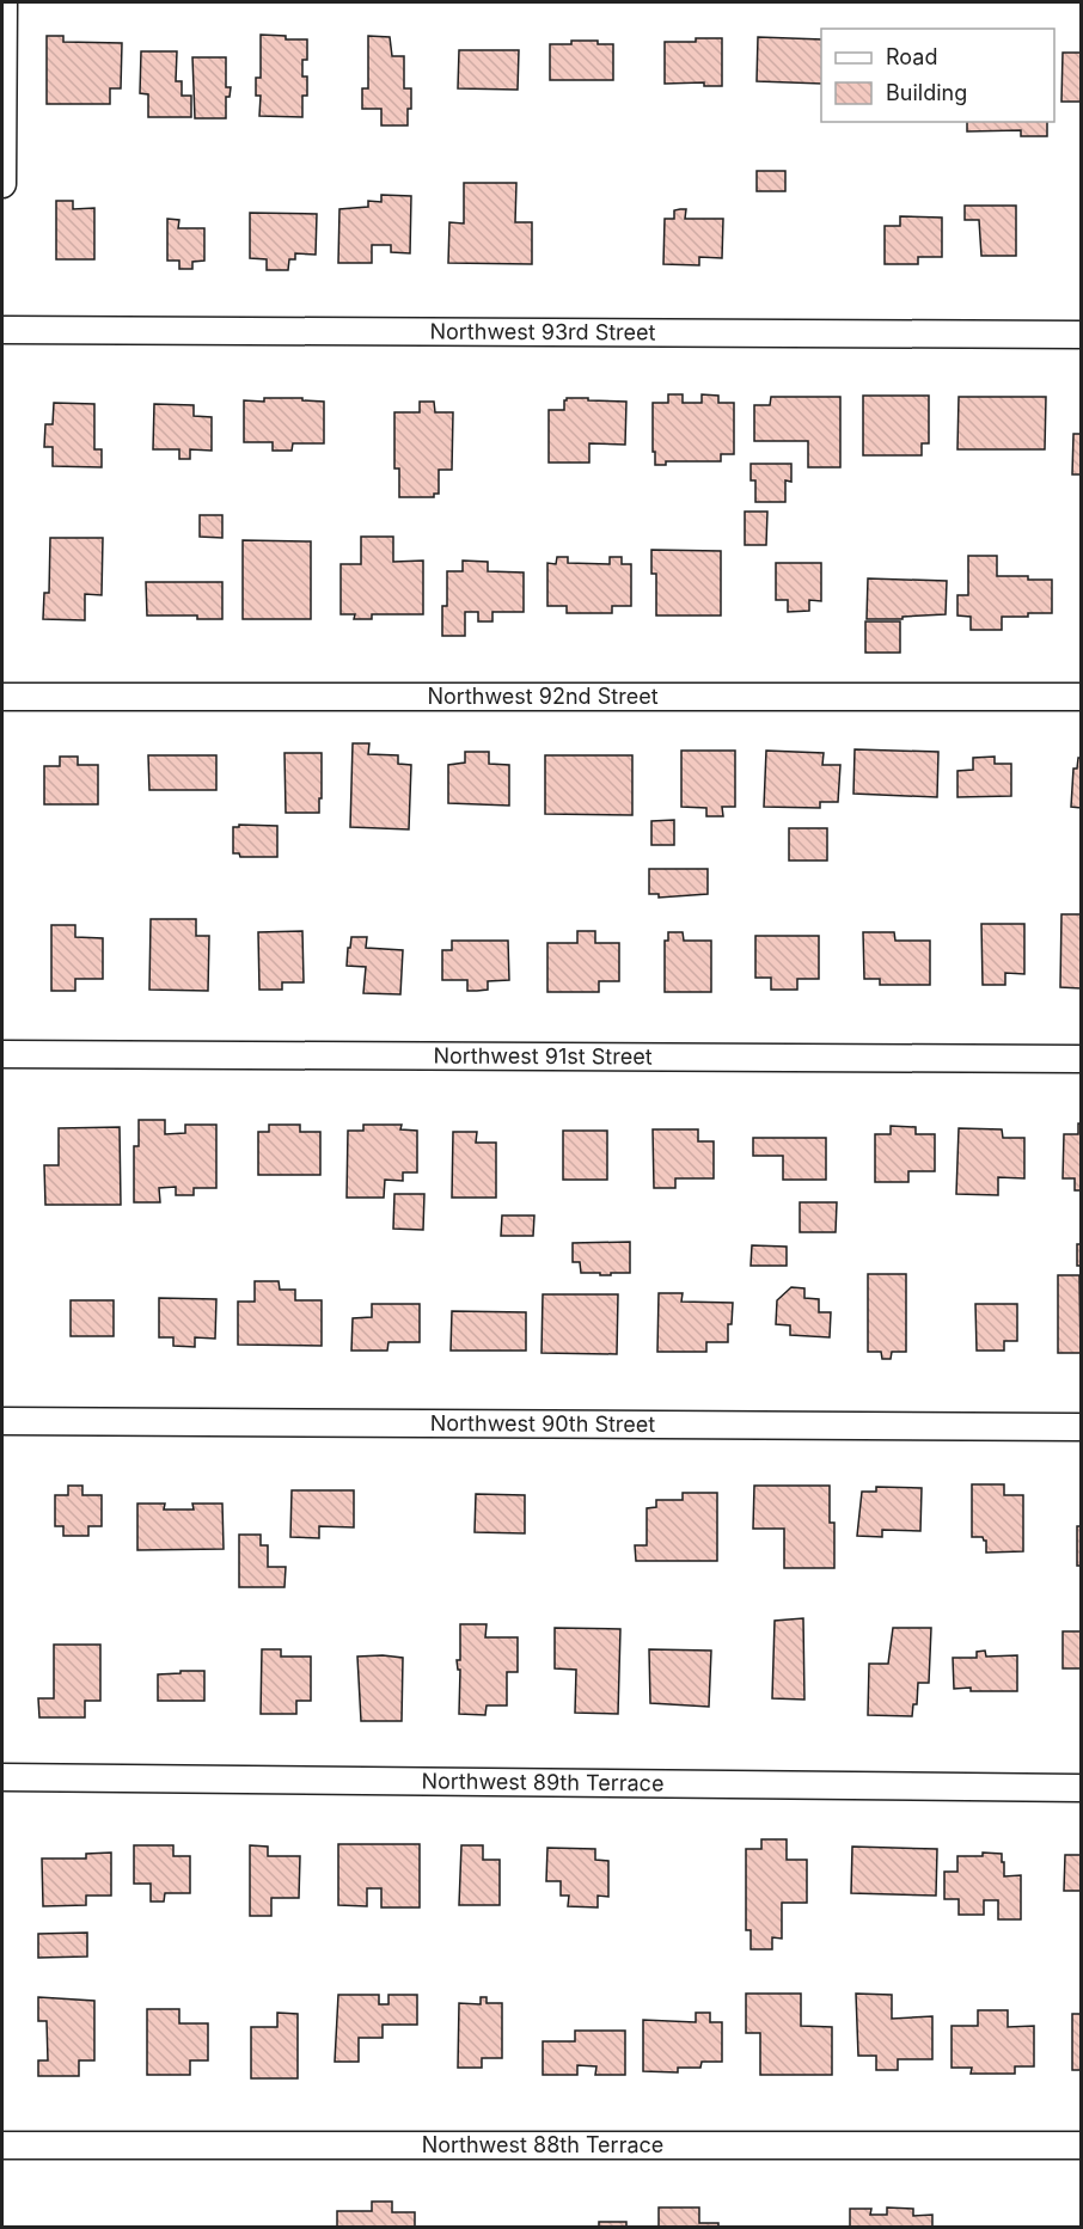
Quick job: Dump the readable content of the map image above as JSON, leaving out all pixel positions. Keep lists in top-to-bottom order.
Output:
{
  "streets": {
    "street": [
      "Northwest 93rd Street",
      "Northwest 92nd Street",
      "Northwest 91st Street",
      "Northwest 90th Street",
      "Northwest 89th Terrace",
      "Northwest 88th Terrace"
    ]
  },
  "legend": ["Road", "Building"]
}
